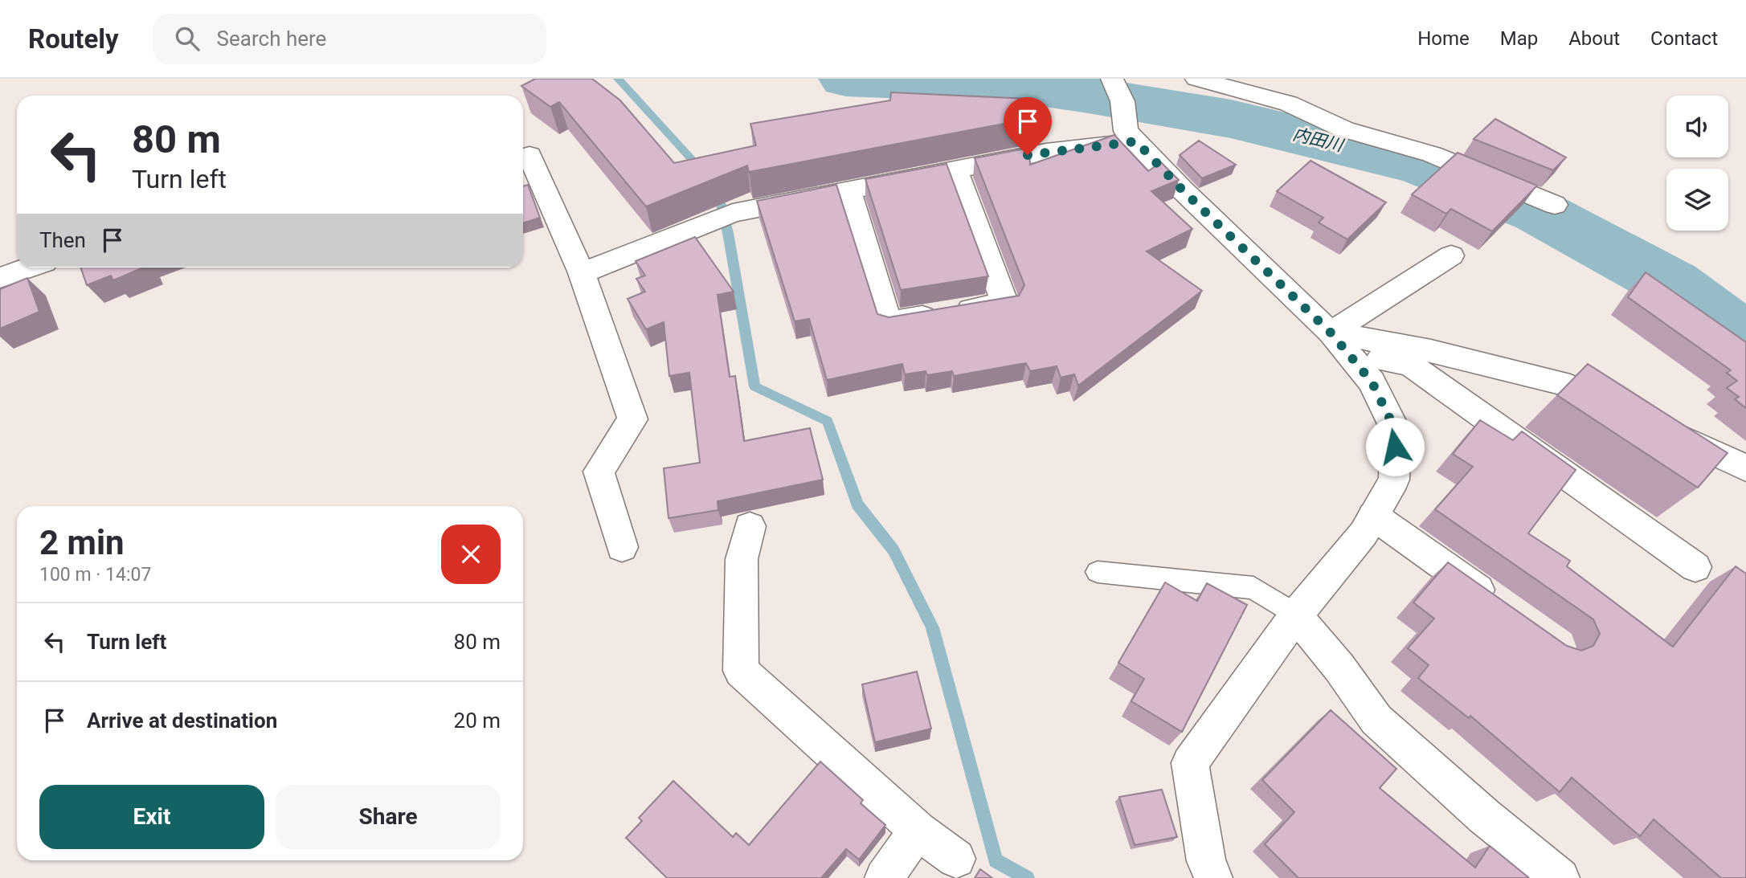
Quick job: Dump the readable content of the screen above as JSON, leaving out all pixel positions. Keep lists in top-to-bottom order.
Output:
{
  "water": ["内田川"],
  "page": {
    "header": "Routely",
    "search": "Search here",
    "nav": [
      "Home",
      "Map",
      "About",
      "Contact"
    ],
    "turn": ["80 m", "Turn left"],
    "then": "Then",
    "heading": ["2 min", "100 m · 14:07"],
    "list": [
      {
        "name": "Turn left",
        "value": "80 m"
      },
      {
        "name": "Arrive at destination",
        "value": "20 m"
      }
    ],
    "buttons": ["Exit", "Share"]
  }
}
